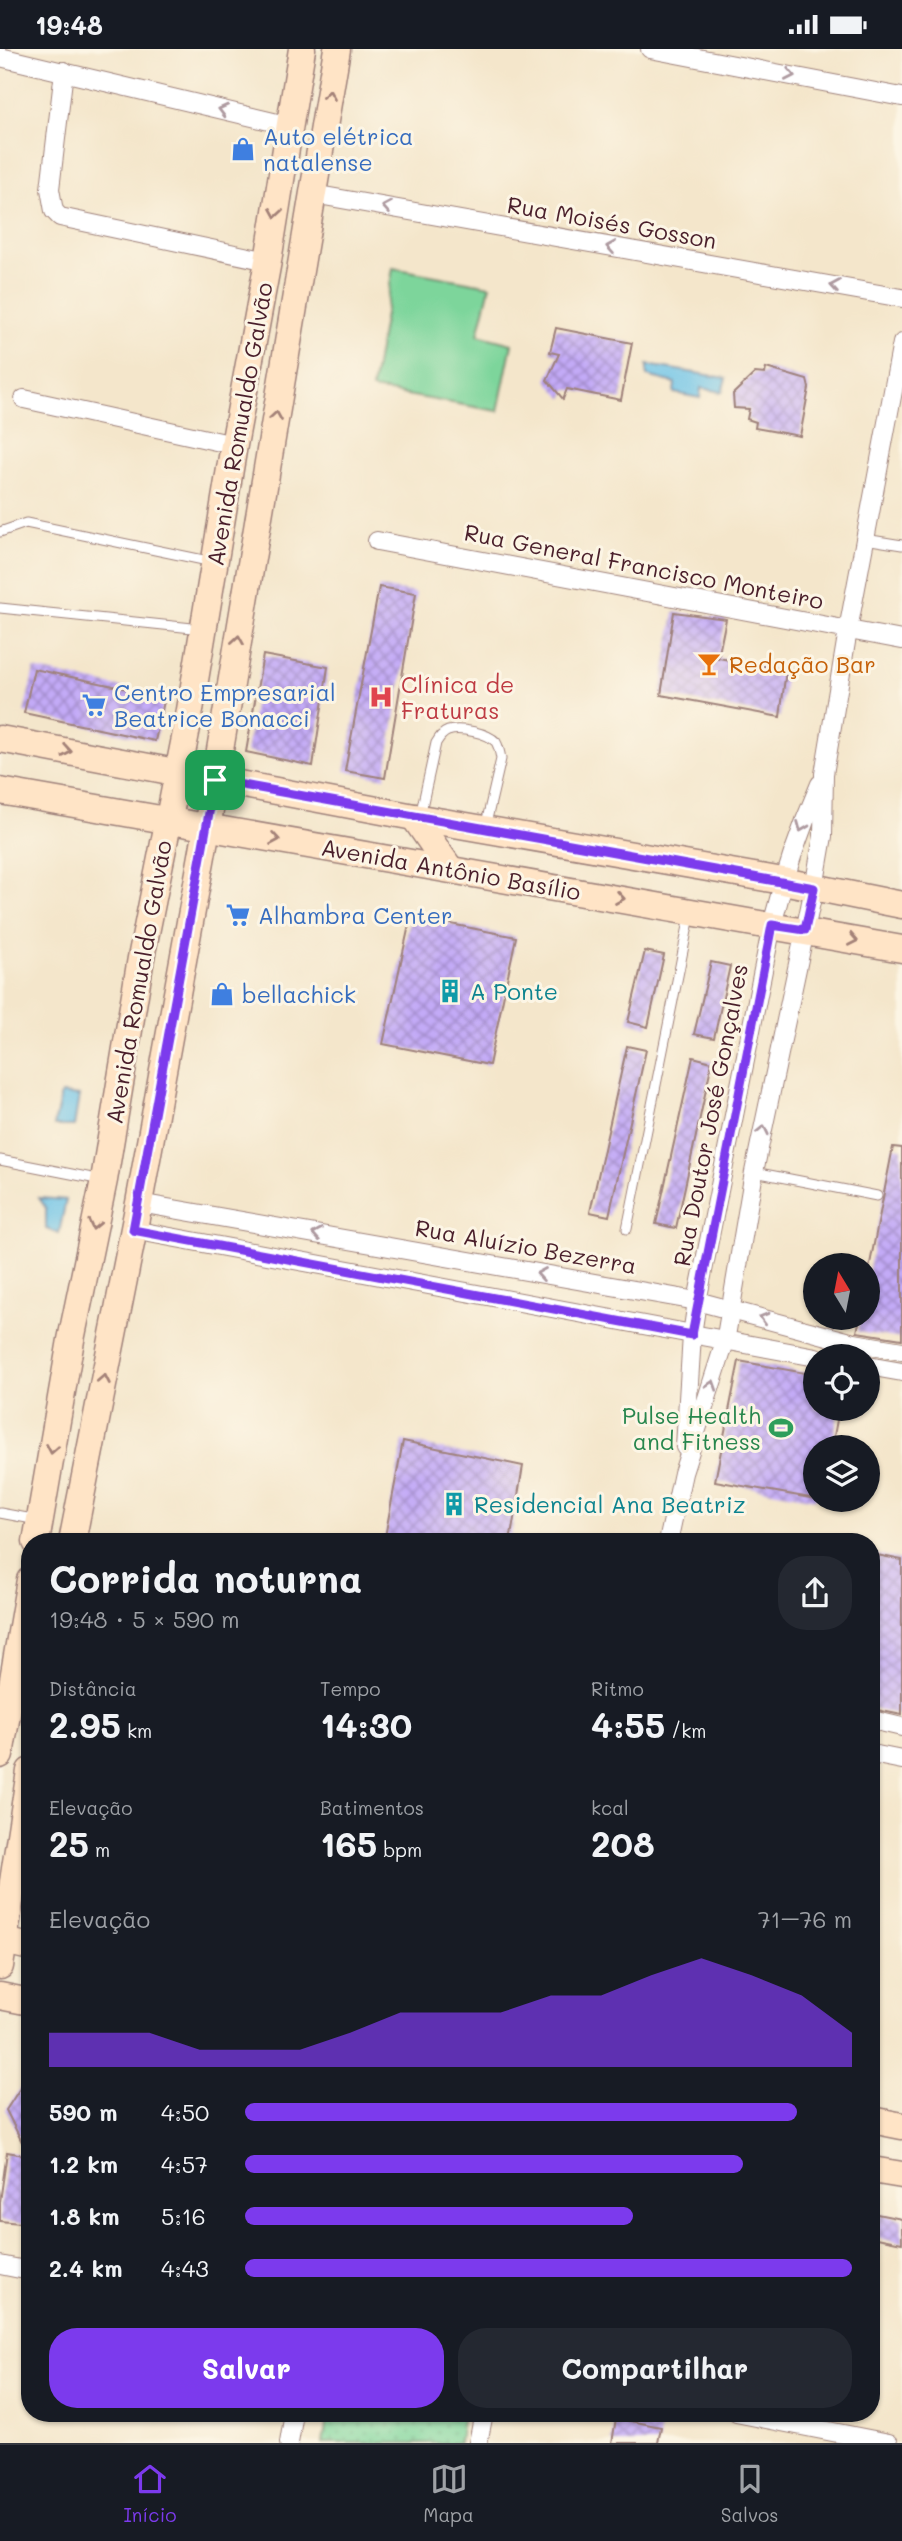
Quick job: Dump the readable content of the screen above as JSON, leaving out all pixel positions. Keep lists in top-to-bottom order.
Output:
{
  "streets": {
    "main road": ["Avenida Romualdo Galvão", "Avenida Antônio Basílio"],
    "street": [
      "Rua Moisés Gosson",
      "Rua General Francisco Monteiro",
      "Rua Doutor José Gonçalves",
      "Rua Aluízio Bezerra"
    ]
  },
  "crossings": [
    ["Rua Moisés Gosson", "Avenida Romualdo Galvão"],
    ["Avenida Romualdo Galvão", "Avenida Antônio Basílio"],
    ["Avenida Romualdo Galvão", "Rua Aluízio Bezerra"],
    ["Rua General Francisco Monteiro", "Rua Doutor José Gonçalves"],
    ["Avenida Antônio Basílio", "Rua Doutor José Gonçalves"],
    ["Rua Doutor José Gonçalves", "Rua Aluízio Bezerra"]
  ],
  "one_way": ["Rua Moisés Gosson"],
  "places": {
    "shop": ["Auto elétrica natalense", "bellachick"],
    "bar": ["Redação Bar"],
    "hospital": ["Clínica de Fraturas"],
    "supermarket": ["Centro Empresarial Beatrice Bonacci", "Alhambra Center"],
    "building": ["A Ponte", "Residencial Ana Beatriz"],
    "sports": ["Pulse Health and Fitness"]
  },
  "north": "top",
  "page": {
    "status": "19:48",
    "heading": ["Corrida noturna", "19:48 · 5 × 590 m"],
    "stats": [
      ["Distância", "2.95 km"],
      ["Tempo", "14:30"],
      ["Ritmo", "4:55 /km"],
      ["Elevação", "25 m"],
      ["Batimentos", "165 bpm"],
      ["kcal", "208"]
    ],
    "chart": ["Elevação", "71–76 m"],
    "list": [
      {
        "name": "590 m",
        "note": "4:50"
      },
      {
        "name": "1.2 km",
        "note": "4:57"
      },
      {
        "name": "1.8 km",
        "note": "5:16"
      },
      {
        "name": "2.4 km",
        "note": "4:43"
      }
    ],
    "buttons": ["Salvar", "Compartilhar"],
    "tabs": ["Início", "Mapa", "Salvos"]
  }
}
